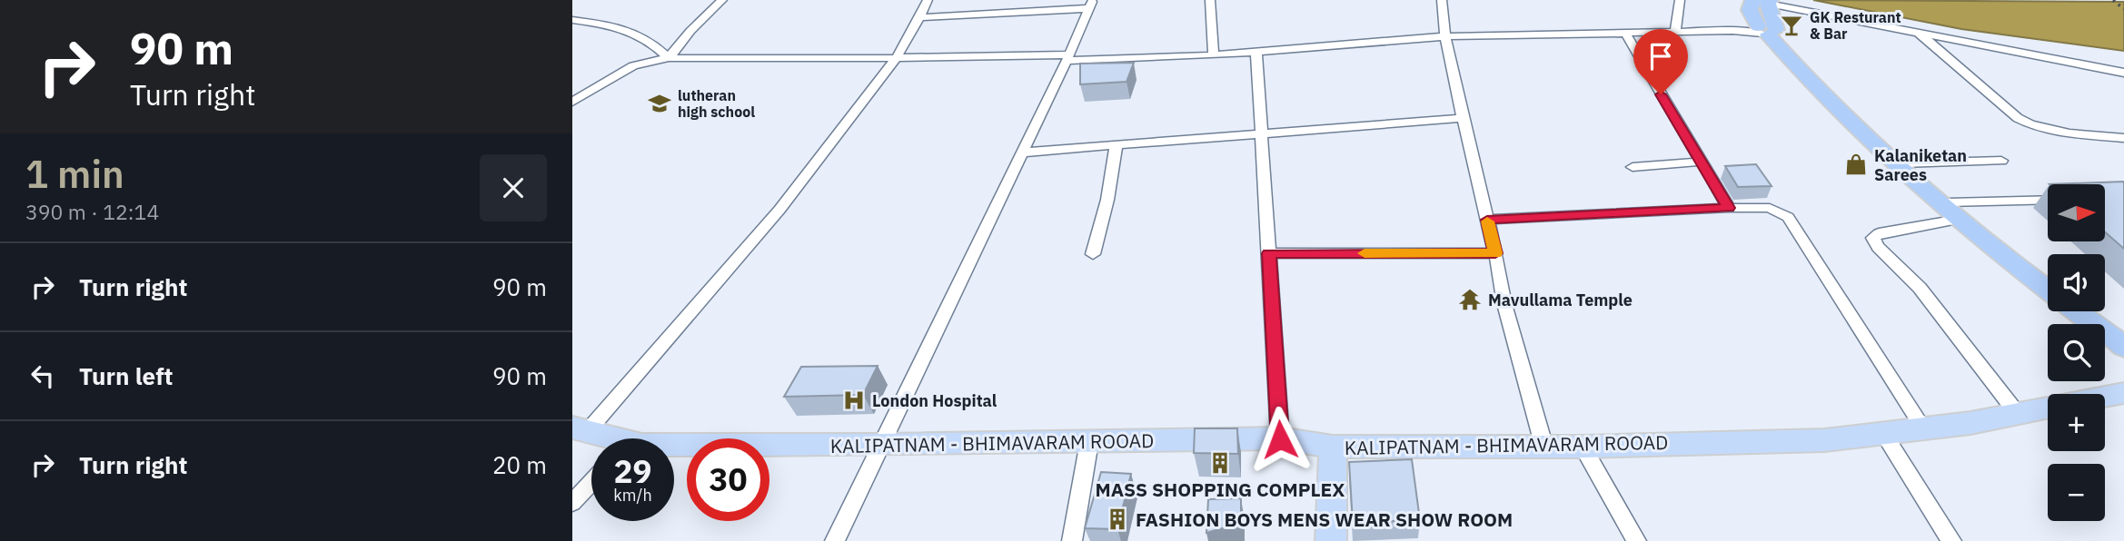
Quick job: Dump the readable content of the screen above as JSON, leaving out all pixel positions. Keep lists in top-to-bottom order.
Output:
{
  "streets": {
    "main road": ["KALIPATNAM - BHIMAVARAM ROOAD"]
  },
  "places": {
    "bar": ["GK Resturant & Bar"],
    "school or university": ["lutheran high school"],
    "shop": ["Kalaniketan Sarees"],
    "temple": ["Mavullama Temple"],
    "hospital": ["London Hospital"],
    "building": ["MASS SHOPPING COMPLEX", "FASHION BOYS MENS WEAR SHOW ROOM"]
  },
  "north": "right",
  "page": {
    "turn": ["90 m", "Turn right"],
    "heading": ["1 min", "390 m · 12:14"],
    "map_buttons": ["+", "−"],
    "list": [
      {
        "name": "Turn right",
        "value": "90 m"
      },
      {
        "name": "Turn left",
        "value": "90 m"
      },
      {
        "name": "Turn right",
        "value": "20 m"
      }
    ],
    "speed": "29 km/h",
    "limit": "30"
  }
}
